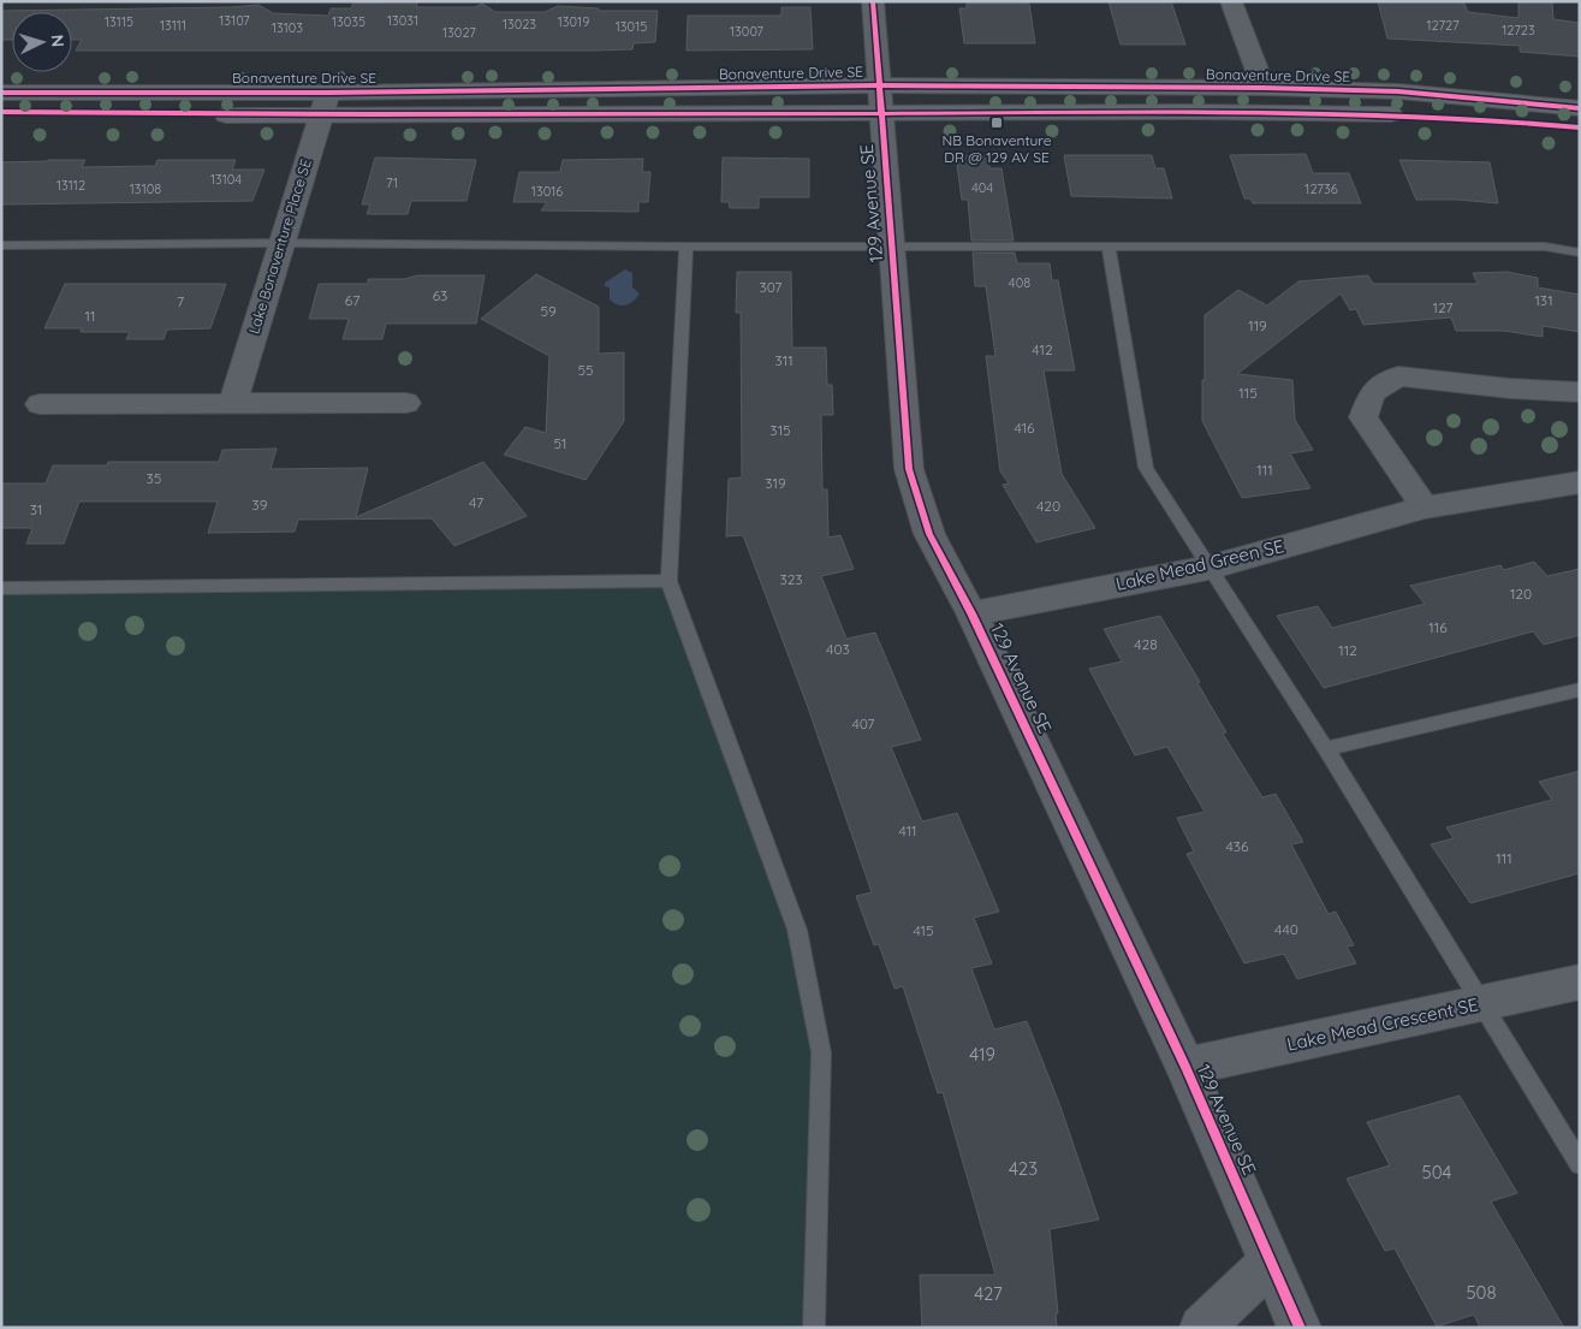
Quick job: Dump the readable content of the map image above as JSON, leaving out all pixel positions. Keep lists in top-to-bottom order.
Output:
{
  "streets": {
    "street": [
      "Bonaventure Drive SE",
      "129 Avenue SE",
      "Lake Bonaventure Place SE",
      "Lake Mead Green SE",
      "Lake Mead Crescent SE"
    ]
  },
  "crossings": [
    ["Bonaventure Drive SE", "129 Avenue SE"],
    ["Bonaventure Drive SE", "Lake Bonaventure Place SE"],
    ["129 Avenue SE", "Lake Mead Green SE"],
    ["129 Avenue SE", "Lake Mead Crescent SE"]
  ],
  "places": {
    "transit": ["NB Bonaventure DR @ 129 AV SE"]
  },
  "house_numbers": [
    "13107",
    "13031",
    "13115",
    "13035",
    "13019",
    "13023",
    "13111",
    "12727",
    "13015",
    "13103",
    "12723",
    "13007",
    "13027",
    "13104",
    "71",
    "13112",
    "404",
    "13108",
    "12736",
    "13016",
    "408",
    "307",
    "63",
    "67",
    "131",
    "7",
    "127",
    "59",
    "11",
    "119",
    "412",
    "311",
    "55",
    "115",
    "416",
    "315",
    "51",
    "111",
    "35",
    "319",
    "47",
    "39",
    "420",
    "31",
    "323",
    "120",
    "116",
    "428",
    "403",
    "112",
    "407",
    "411",
    "436",
    "111",
    "440",
    "415",
    "419",
    "423",
    "504",
    "508",
    "427"
  ],
  "north": "right"
}
